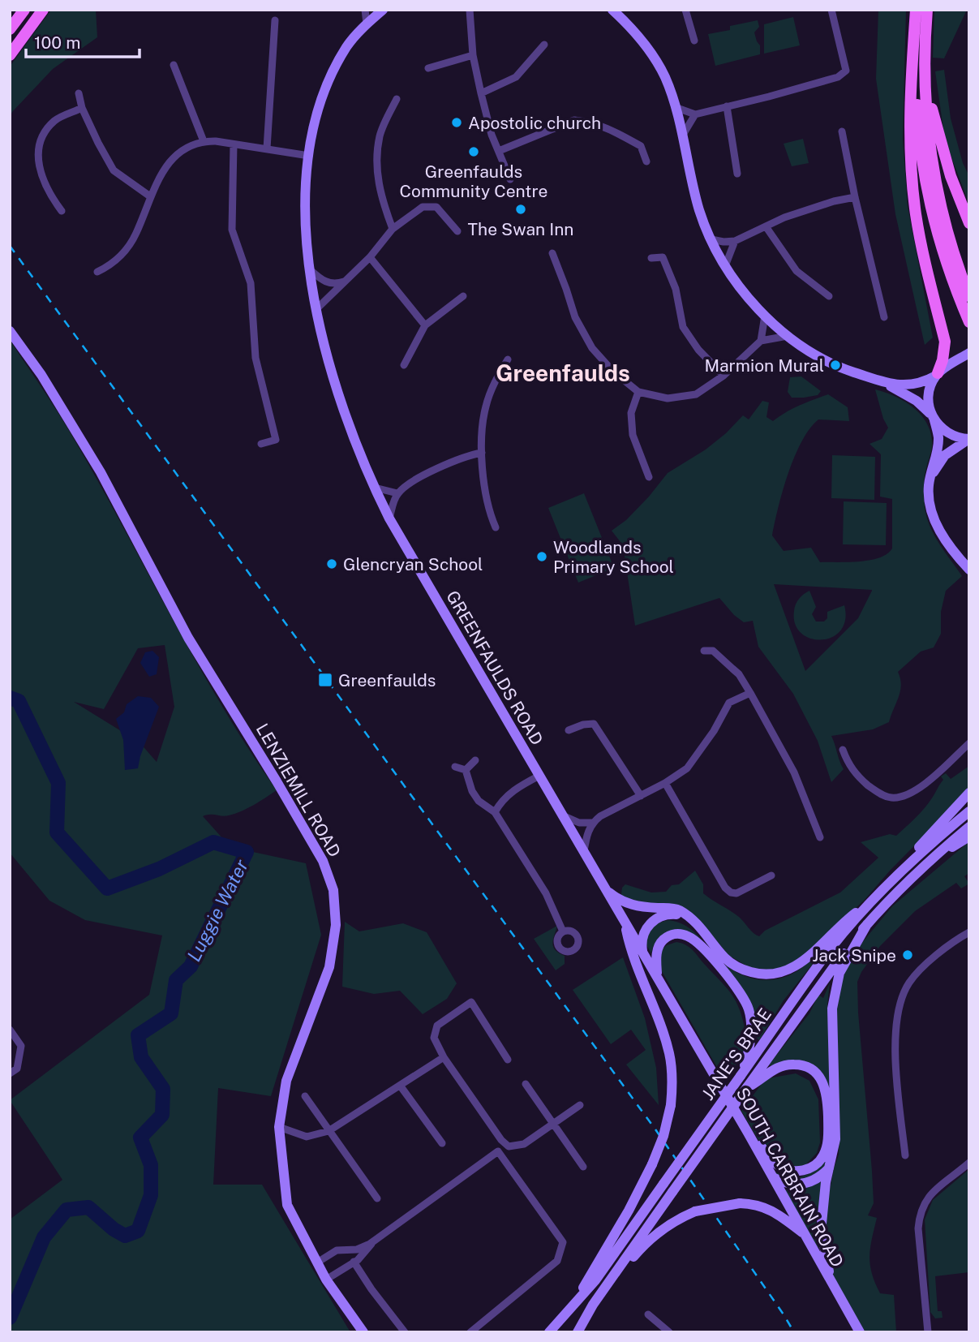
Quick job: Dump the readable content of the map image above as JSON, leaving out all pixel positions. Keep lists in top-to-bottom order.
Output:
{
  "streets": {
    "main road": [
      "GREENFAULDS ROAD",
      "LENZIEMILL ROAD",
      "JANE'S BRAE",
      "SOUTH CARBRAIN ROAD"
    ]
  },
  "crossings": [
    ["GREENFAULDS ROAD", "SOUTH CARBRAIN ROAD"]
  ],
  "districts": ["Greenfaulds"],
  "water": ["Luggie Water"],
  "places": {
    "other": [
      "Apostolic church",
      "Greenfaulds Community Centre",
      "The Swan Inn",
      "Marmion Mural",
      "Woodlands Primary School",
      "Glencryan School",
      "Jack Snipe"
    ],
    "transit": ["Greenfaulds"]
  },
  "scale_bar": "100 m"
}
